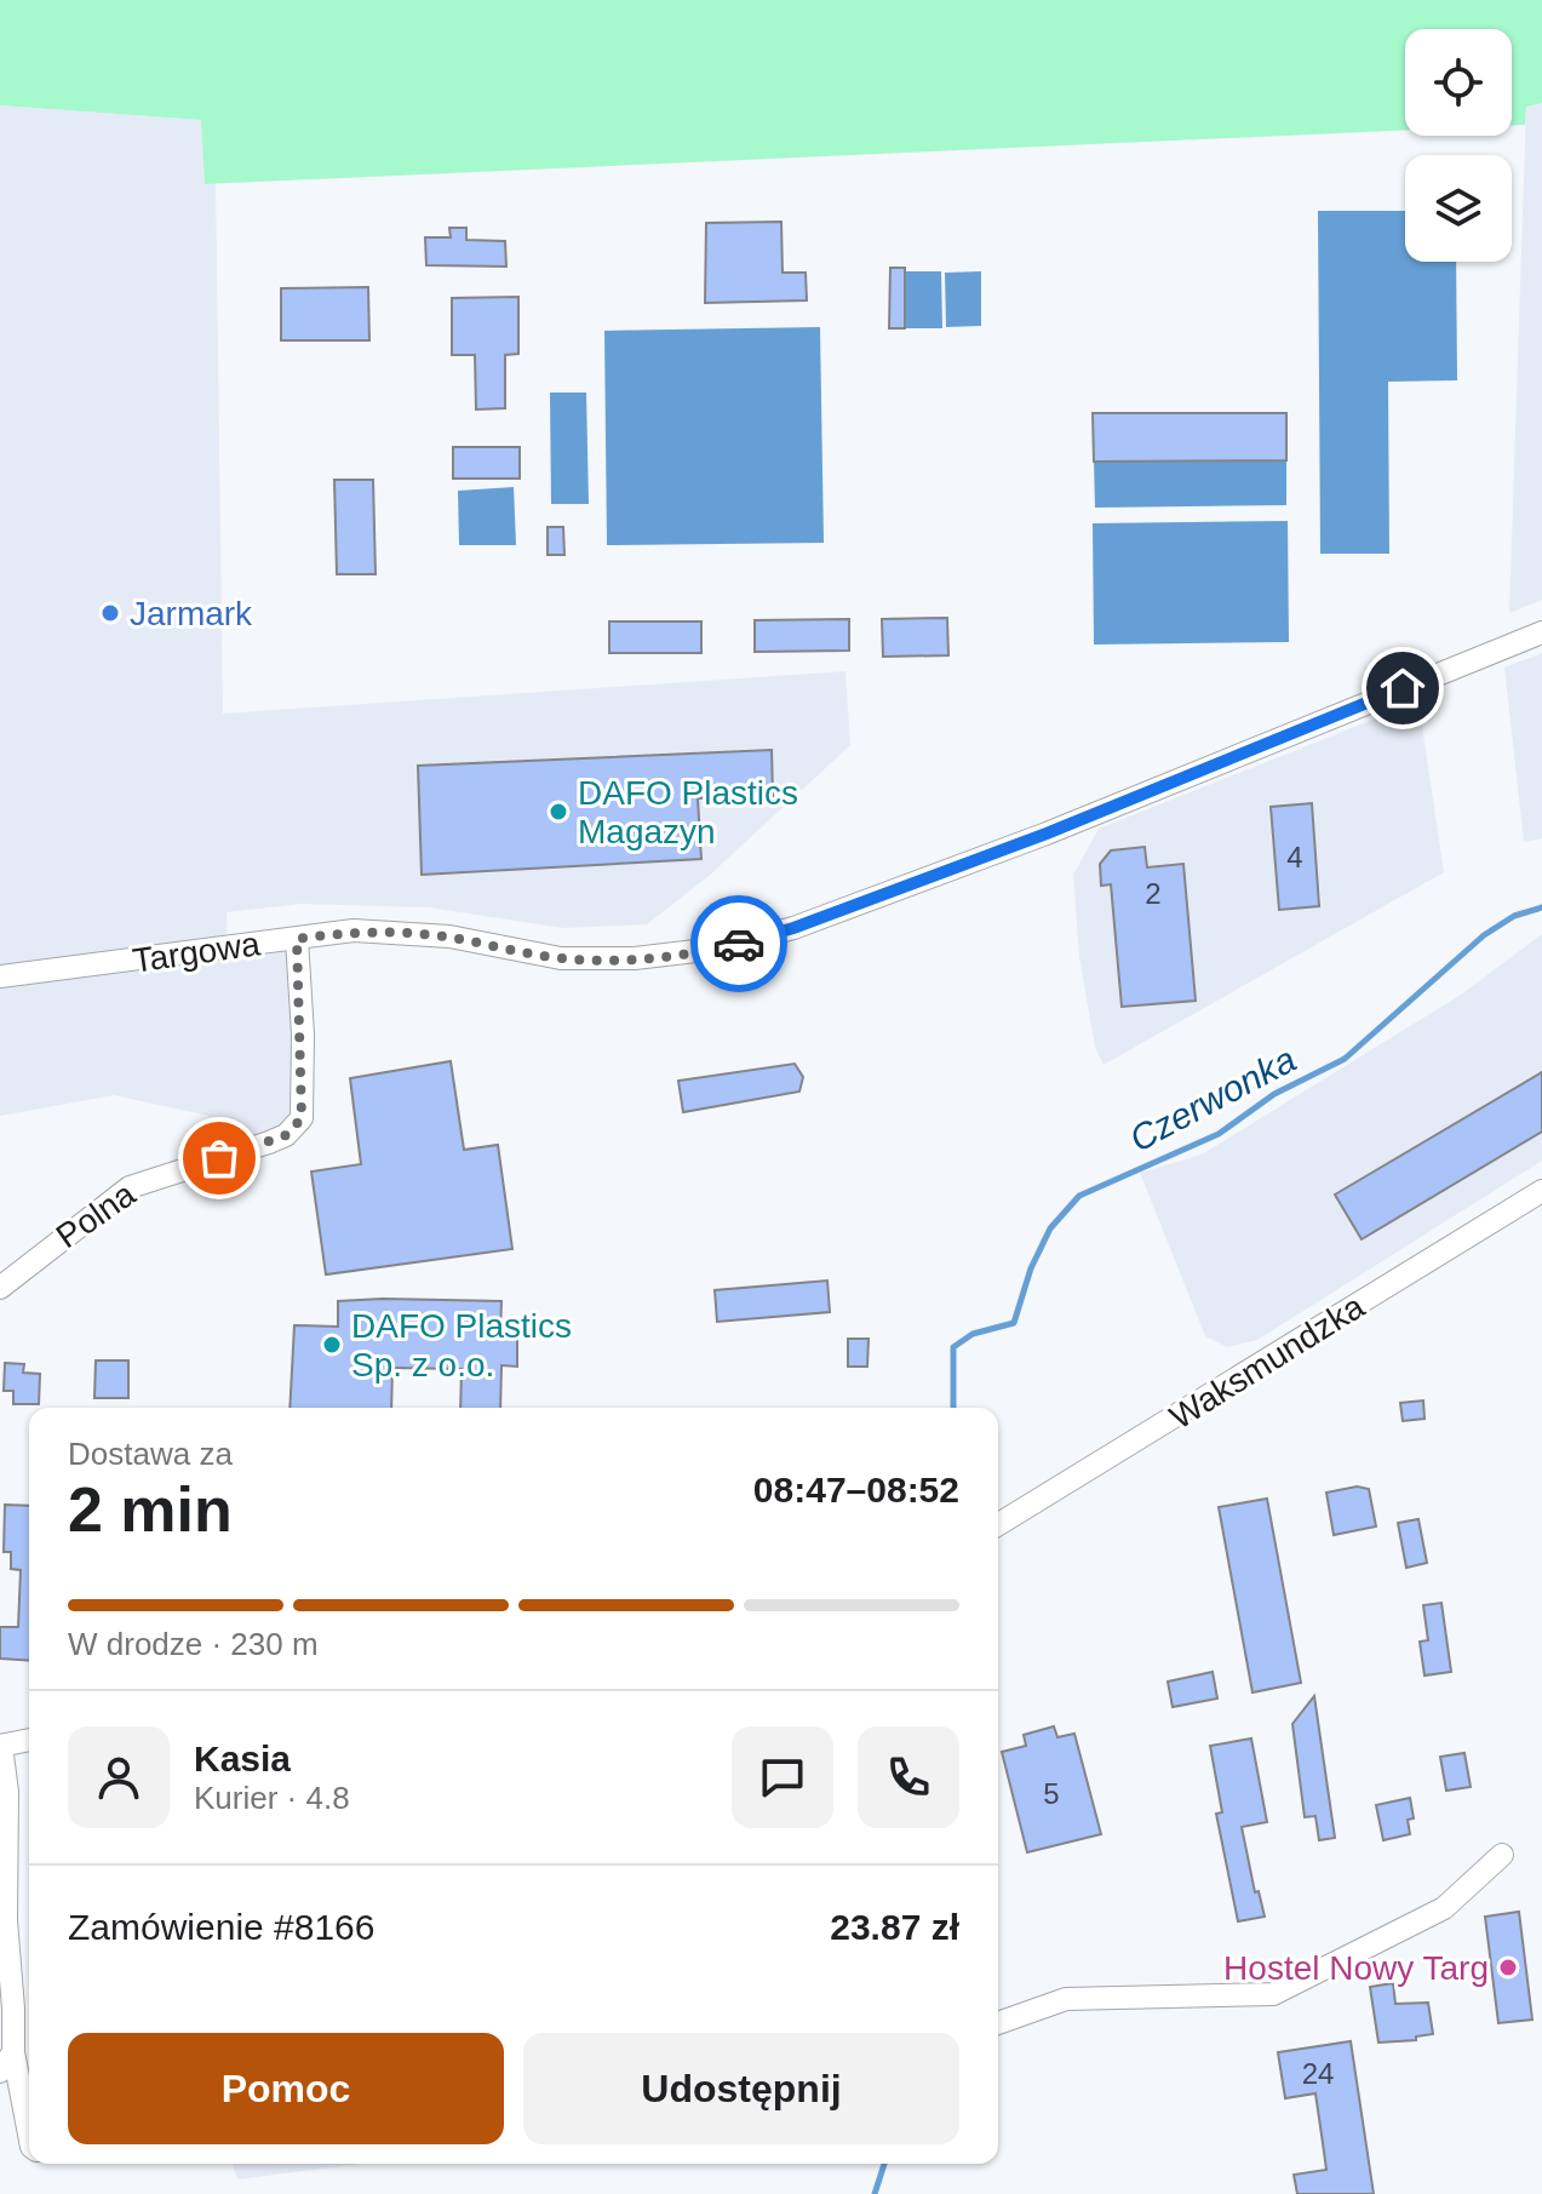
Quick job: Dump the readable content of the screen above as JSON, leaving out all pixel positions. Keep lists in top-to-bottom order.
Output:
{
  "streets": {
    "street": ["Targowa", "Polna", "Waksmundzka"]
  },
  "crossings": [
    ["Targowa", "Polna"]
  ],
  "water": ["Czerwonka"],
  "places": [
    "Jarmark",
    "DAFO Plastics Magazyn",
    "DAFO Plastics Sp. z o.o.",
    "Hostel Nowy Targ"
  ],
  "house_numbers": [
    "4",
    "2",
    "5",
    "24"
  ],
  "page": {
    "heading": ["2 min", "Dostawa za", "08:47–08:52"],
    "panel": [
      "Kasia",
      "Kurier · 4.8",
      "Zamówienie #8166",
      "23.87 zł"
    ],
    "bar": "W drodze · 230 m",
    "buttons": ["Pomoc", "Udostępnij"]
  }
}
